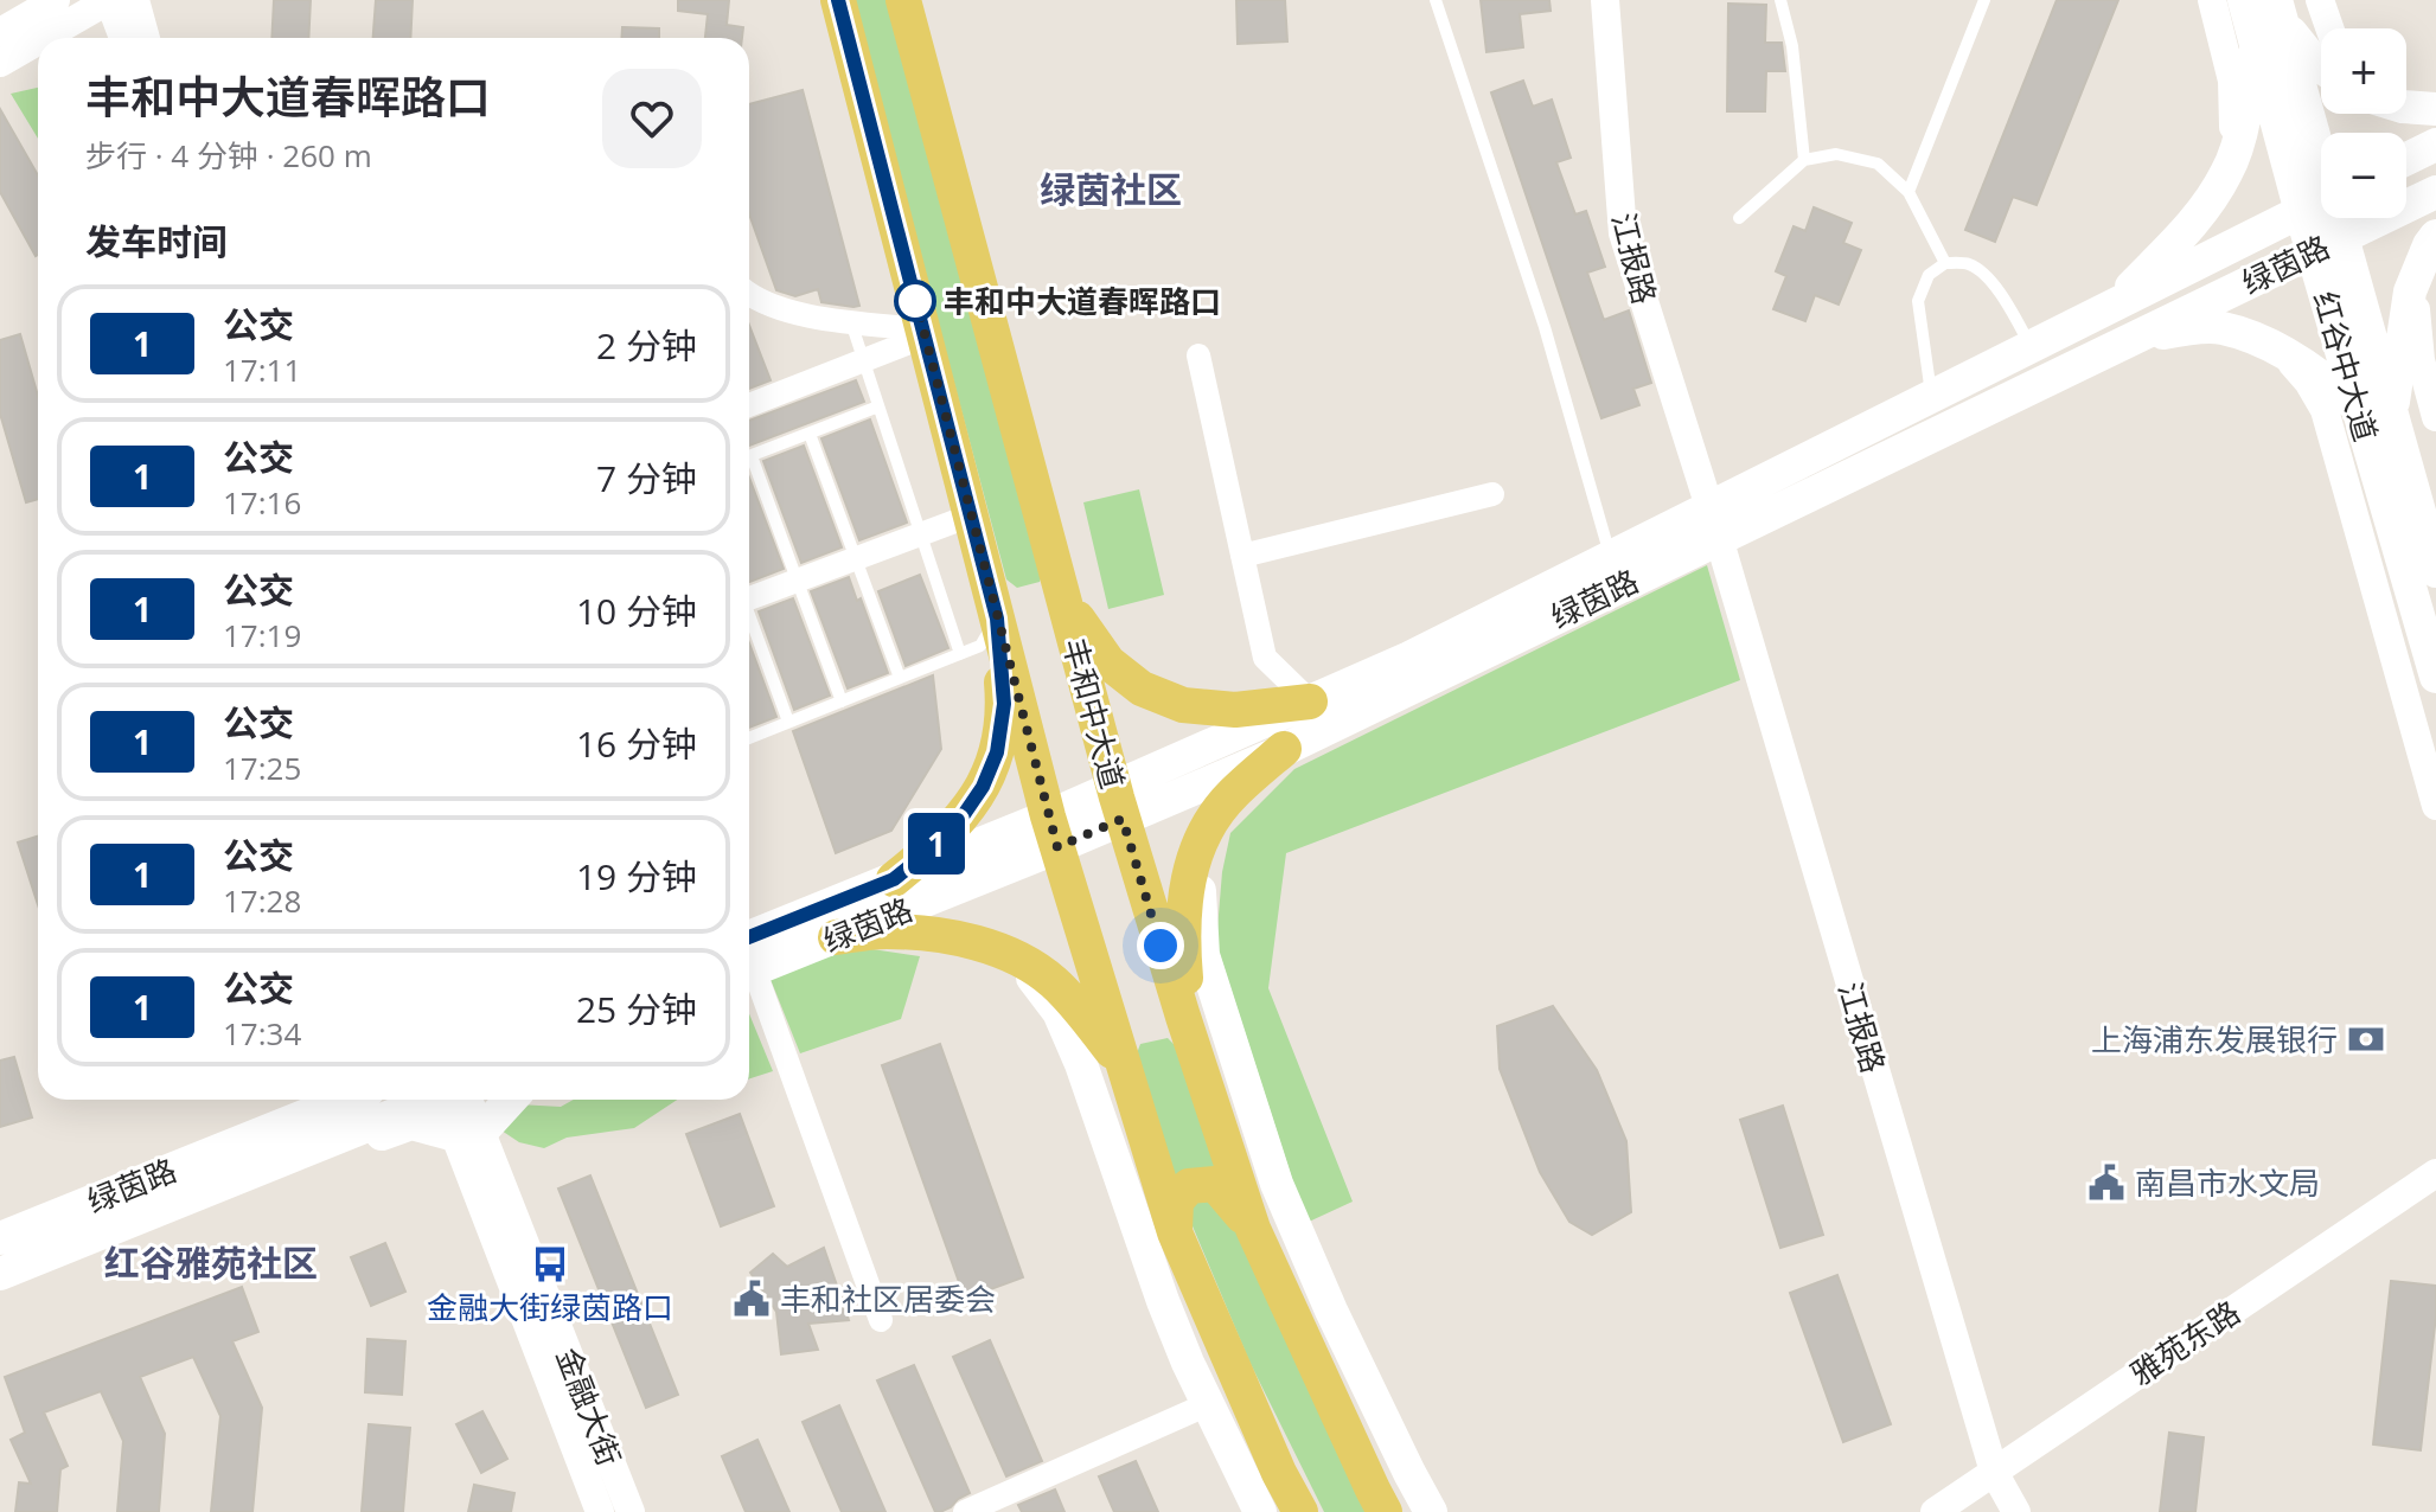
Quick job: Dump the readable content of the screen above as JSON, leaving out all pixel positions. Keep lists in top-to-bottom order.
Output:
{
  "streets": {
    "main road": ["绿茵路", "红谷中大道", "丰和中大道"],
    "street": ["江报路", "雅苑东路", "金融大街"]
  },
  "crossings": [
    ["江报路", "绿茵路"],
    ["江报路", "雅苑东路"],
    ["绿茵路", "红谷中大道"],
    ["绿茵路", "丰和中大道"]
  ],
  "districts": ["绿茵社区", "红谷雅苑社区"],
  "places": {
    "other": ["丰和中大道春晖路口"],
    "bank": ["上海浦东发展银行"],
    "public building": ["南昌市水文局", "丰和社区居委会"],
    "bus stop": ["金融大街绿茵路口"]
  },
  "lines": ["bus line 1"],
  "page": {
    "on_map": "1",
    "map_buttons": ["+", "−"],
    "heading": [
      ["丰和中大道春晖路口", "步行 · 4 分钟 · 260 m"],
      "发车时间"
    ],
    "list": [
      {
        "mark": "1",
        "name": "公交",
        "note": "17:11",
        "value": "2 分钟"
      },
      {
        "mark": "1",
        "name": "公交",
        "note": "17:16",
        "value": "7 分钟"
      },
      {
        "mark": "1",
        "name": "公交",
        "note": "17:19",
        "value": "10 分钟"
      },
      {
        "mark": "1",
        "name": "公交",
        "note": "17:25",
        "value": "16 分钟"
      },
      {
        "mark": "1",
        "name": "公交",
        "note": "17:28",
        "value": "19 分钟"
      },
      {
        "mark": "1",
        "name": "公交",
        "note": "17:34",
        "value": "25 分钟"
      }
    ]
  }
}
